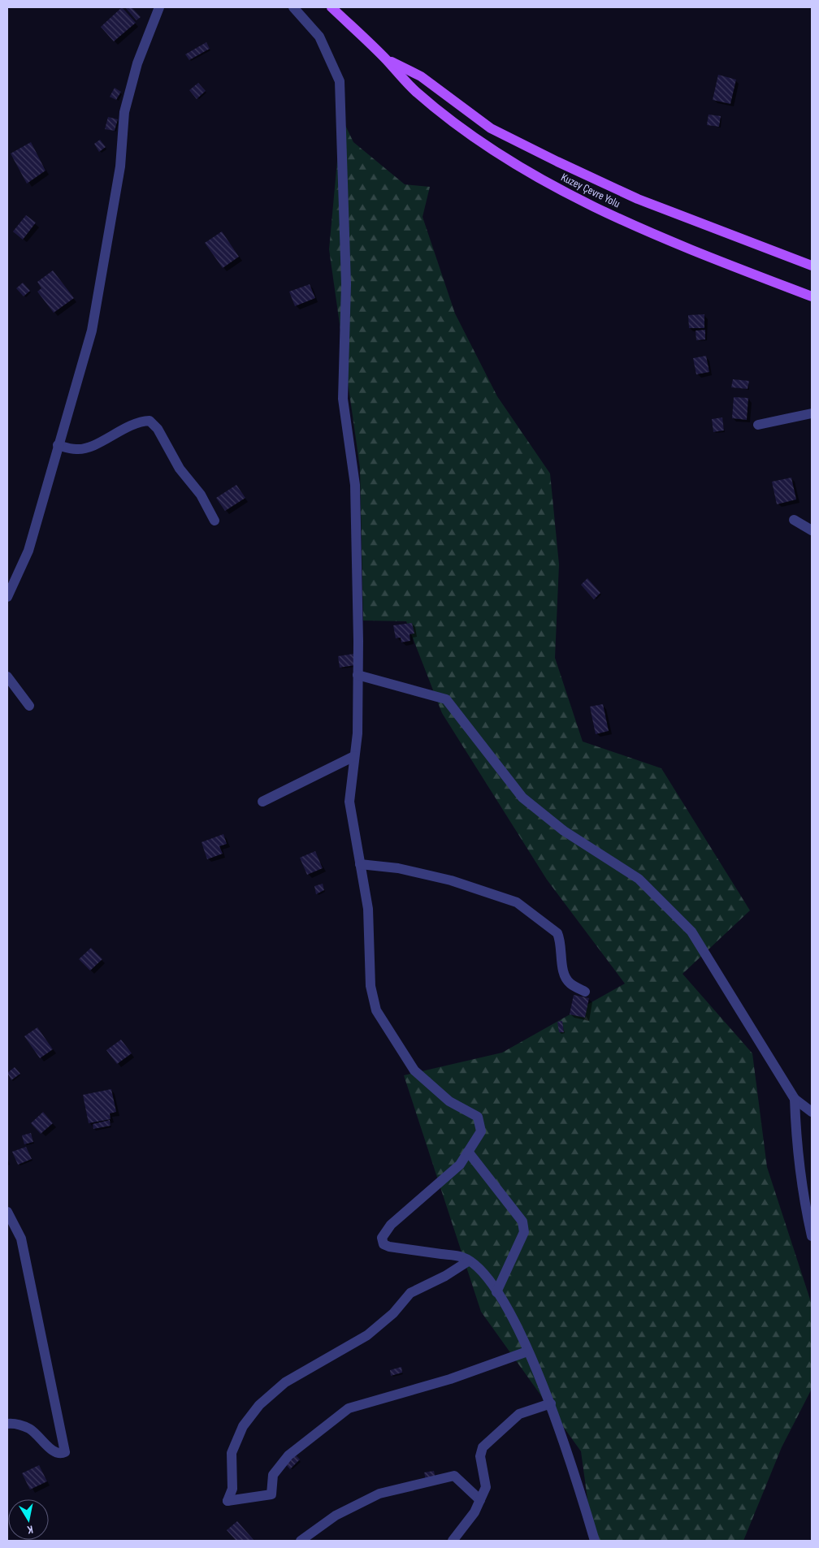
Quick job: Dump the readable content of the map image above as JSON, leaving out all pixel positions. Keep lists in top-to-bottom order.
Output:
{
  "streets": {
    "main road": ["Kuzey Çevre Yolu"]
  },
  "north": "bottom"
}
